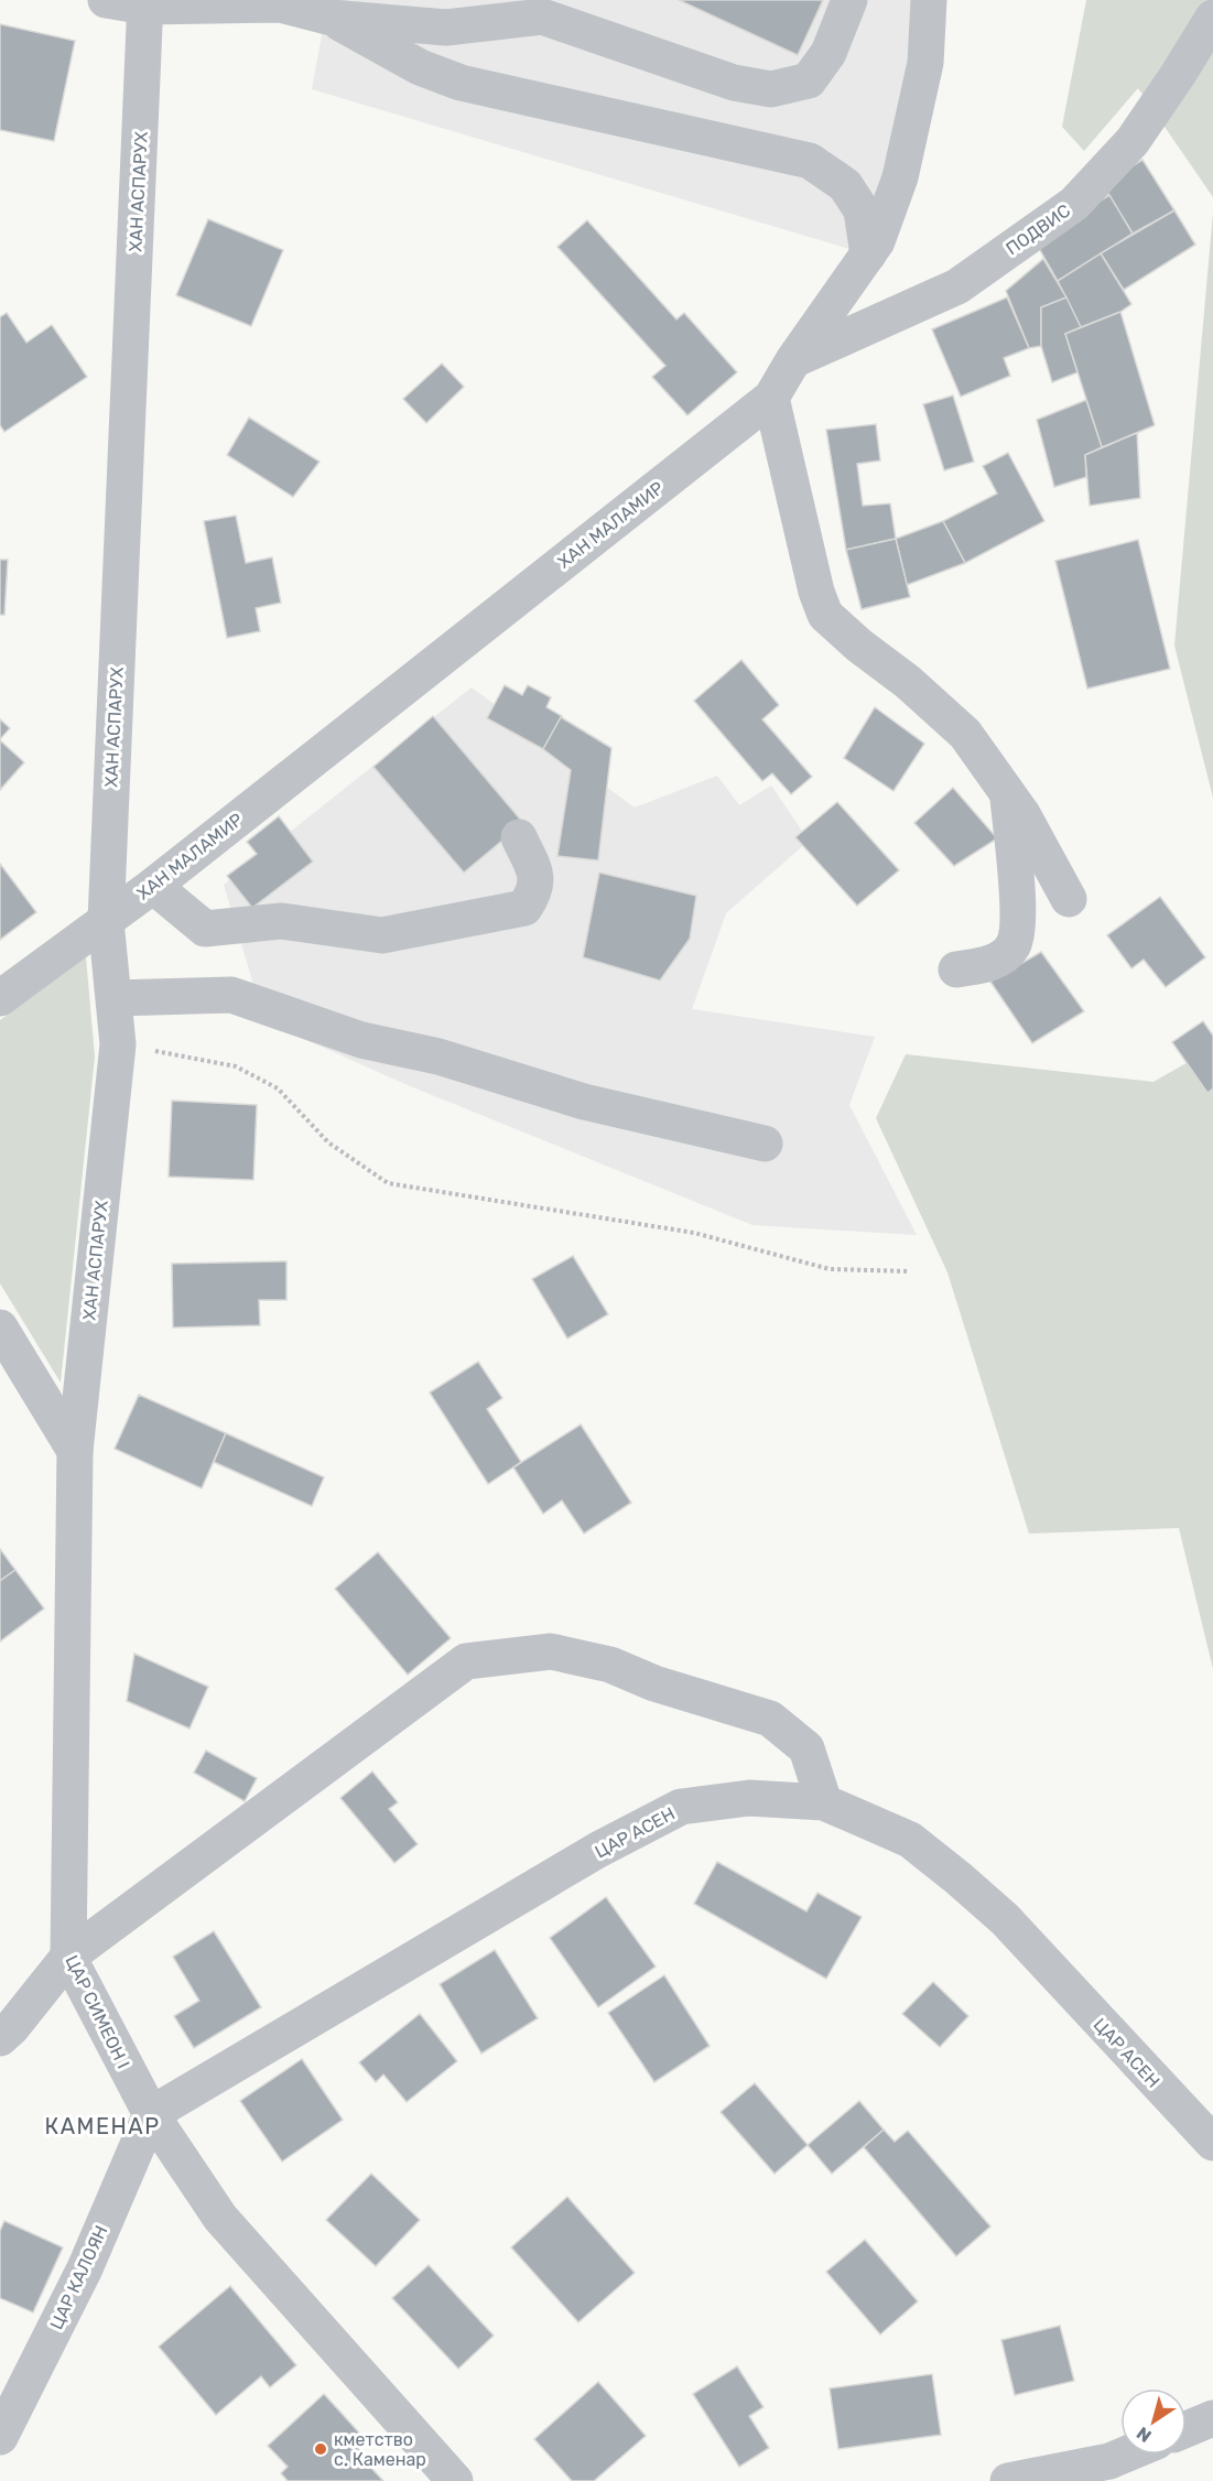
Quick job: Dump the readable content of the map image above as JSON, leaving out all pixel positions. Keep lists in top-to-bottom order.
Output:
{
  "streets": {
    "street": [
      "ХАН АСПАРУХ",
      "ПОДВИС",
      "ХАН МАЛАМИР",
      "ЦАР АСЕН",
      "ЦАР СИМЕОН I",
      "ЦАР КАЛОЯН"
    ]
  },
  "crossings": [
    ["ХАН АСПАРУХ", "ХАН МАЛАМИР"],
    ["ХАН АСПАРУХ", "ЦАР СИМЕОН I"],
    ["ПОДВИС", "ХАН МАЛАМИР"],
    ["ЦАР АСЕН", "ЦАР СИМЕОН I"],
    ["ЦАР АСЕН", "ЦАР КАЛОЯН"],
    ["ЦАР СИМЕОН I", "ЦАР КАЛОЯН"]
  ],
  "districts": ["КАМЕНАР"],
  "places": ["кметство с. Каменар"],
  "north": "bottom left"
}
